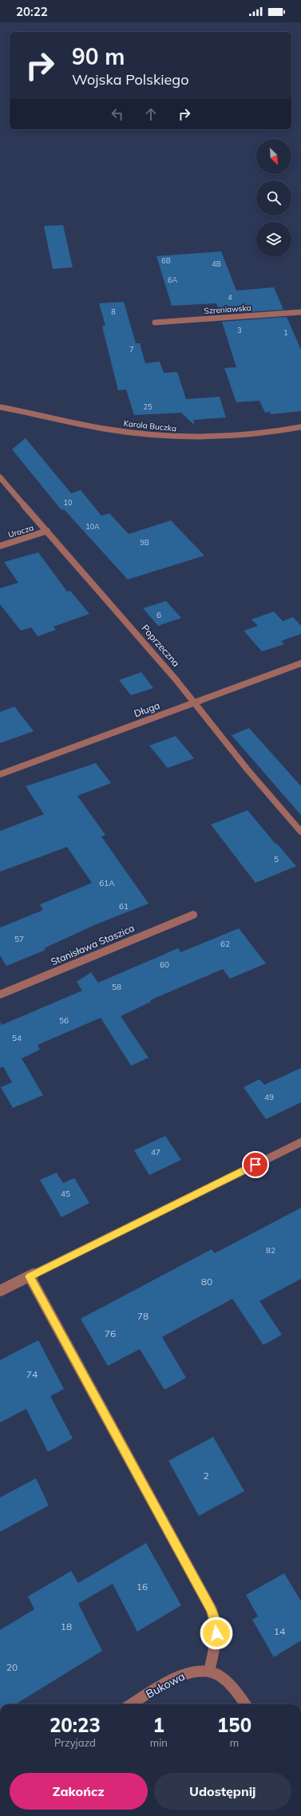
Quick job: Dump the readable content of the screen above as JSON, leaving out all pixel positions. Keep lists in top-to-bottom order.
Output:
{
  "streets": {
    "street": [
      "Szreniawska",
      "Karola Buczka",
      "Urocza",
      "Poprzeczna",
      "Długa",
      "Stanisława Staszica",
      "Bukowa"
    ]
  },
  "crossings": [
    ["Urocza", "Poprzeczna"],
    ["Poprzeczna", "Długa"]
  ],
  "house_numbers": [
    "6B",
    "4B",
    "6A",
    "4",
    "8",
    "3",
    "1",
    "7",
    "25",
    "10",
    "10A",
    "9B",
    "6",
    "5",
    "61A",
    "61",
    "57",
    "62",
    "60",
    "58",
    "56",
    "54",
    "49",
    "47",
    "45",
    "82",
    "80",
    "78",
    "76",
    "74",
    "2",
    "16",
    "18",
    "14",
    "20"
  ],
  "north": "bottom right",
  "page": {
    "status": "20:22",
    "turn": ["90 m", "Wojska Polskiego"],
    "eta": [
      "20:23",
      "Przyjazd",
      "1",
      "min",
      "150",
      "m"
    ],
    "buttons": ["Zakończ", "Udostępnij"]
  }
}
